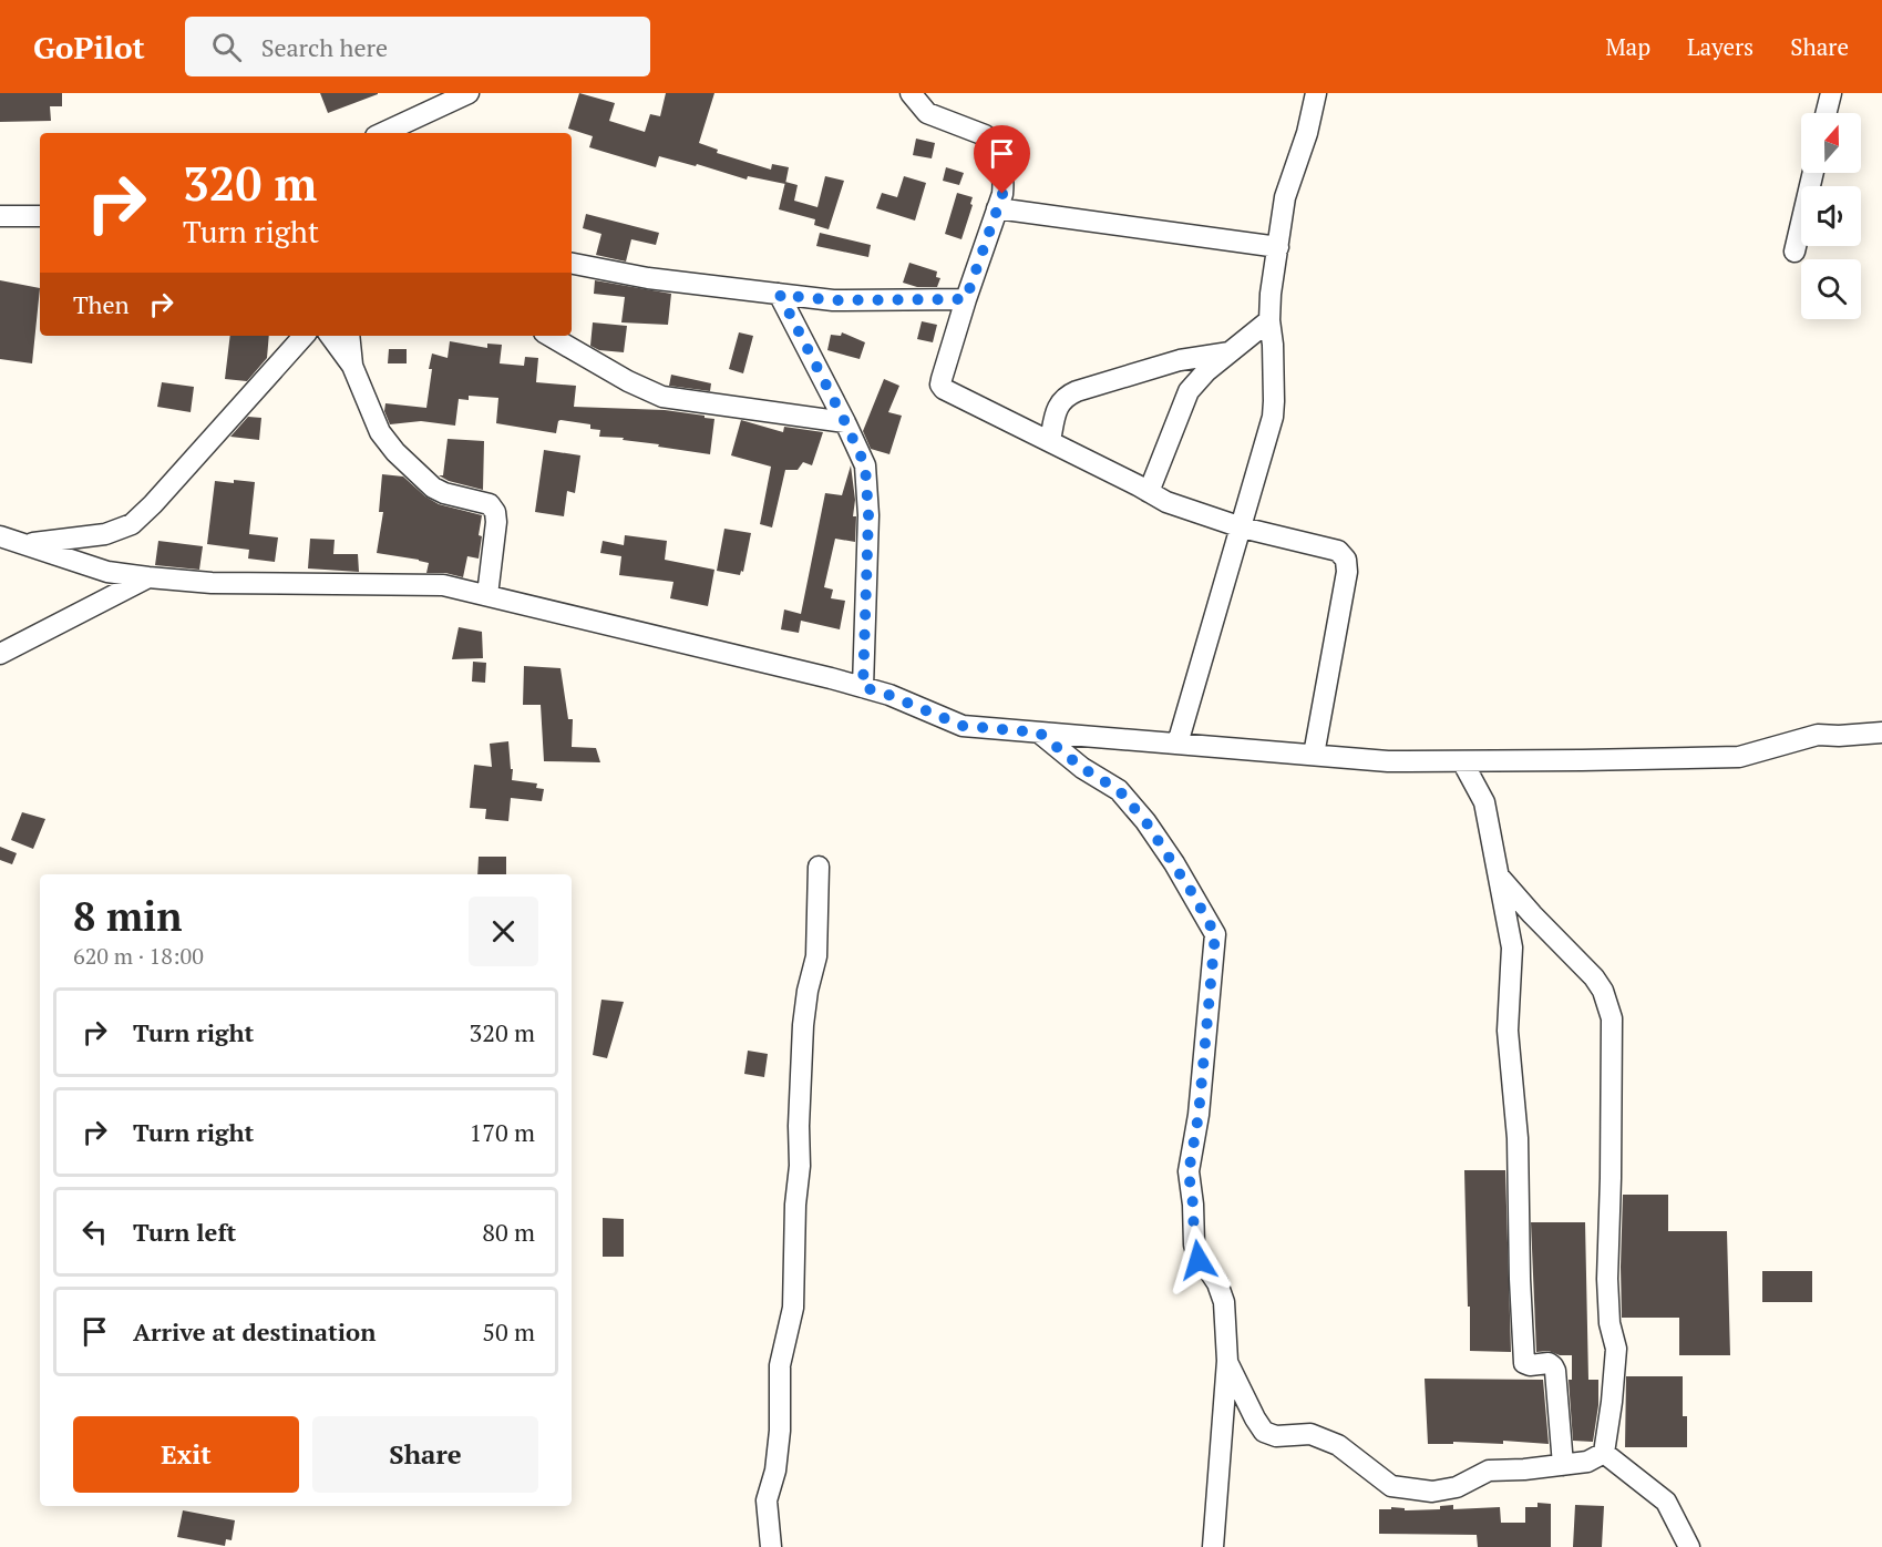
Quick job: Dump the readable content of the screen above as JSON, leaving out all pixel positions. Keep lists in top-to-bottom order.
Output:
{
  "north": "top",
  "page": {
    "header": "GoPilot",
    "search": "Search here",
    "nav": ["Map", "Layers", "Share"],
    "turn": ["320 m", "Turn right"],
    "then": "Then",
    "heading": ["8 min", "620 m · 18:00"],
    "list": [
      {
        "name": "Turn right",
        "value": "320 m"
      },
      {
        "name": "Turn right",
        "value": "170 m"
      },
      {
        "name": "Turn left",
        "value": "80 m"
      },
      {
        "name": "Arrive at destination",
        "value": "50 m"
      }
    ],
    "buttons": ["Exit", "Share"]
  }
}
